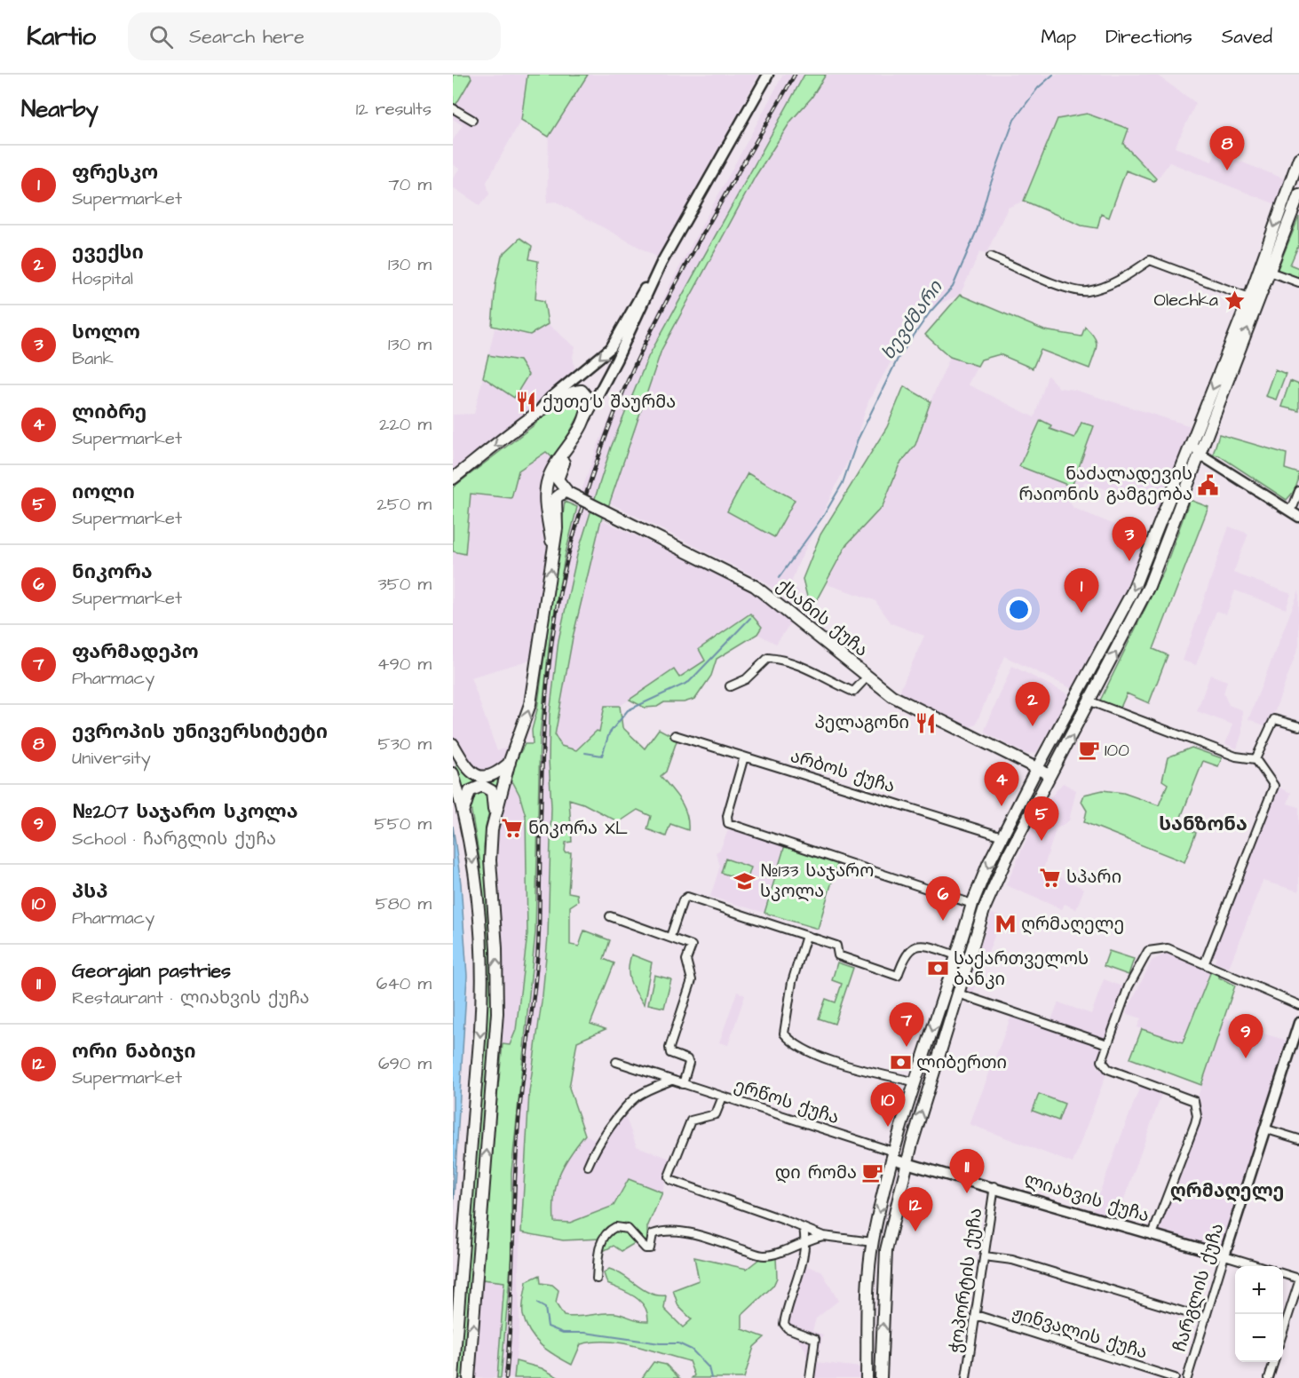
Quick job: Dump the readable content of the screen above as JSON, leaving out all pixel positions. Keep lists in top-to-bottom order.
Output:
{
  "streets": {
    "main road": ["ქსანის ქუჩა"],
    "street": [
      "არბოს ქუჩა",
      "ერწოს ქუჩა",
      "ლიახვის ქუჩა",
      "ჭოპორტის ქუჩა",
      "ჩარგლის ქუჩა",
      "ჟინვალის ქუჩა"
    ]
  },
  "crossings": [
    ["ერწოს ქუჩა", "ლიახვის ქუჩა"],
    ["ლიახვის ქუჩა", "ჭოპორტის ქუჩა"],
    ["ლიახვის ქუჩა", "ჩარგლის ქუჩა"],
    ["ჭოპორტის ქუჩა", "ჟინვალის ქუჩა"]
  ],
  "districts": ["სანზონა", "ღრმაღელე"],
  "water": ["ხევძმარი"],
  "places": {
    "place": ["Olechka"],
    "restaurant": ["ქუთე'ს შაურმა", "პელაგონი"],
    "public building": ["ნაძალადევის რაიონის გამგეობა"],
    "cafe": ["100", "დი რომა"],
    "supermarket": ["ნიკორა XL", "სპარი"],
    "school or university": ["№133 საჯარო სკოლა"],
    "metro station": ["ღრმაღელე"],
    "bank": ["საქართველოს ბანკი", "ლიბერთი"]
  },
  "page": {
    "header": "Kartio",
    "search": "Search here",
    "nav": ["Map", "Directions", "Saved"],
    "heading": ["Nearby", "12 results"],
    "pins": [
      "8",
      "3",
      "1",
      "2",
      "4",
      "5",
      "6",
      "7",
      "9",
      "10",
      "11",
      "12"
    ],
    "list": [
      {
        "mark": "1",
        "name": "ფრესკო",
        "note": "Supermarket",
        "value": "70 m"
      },
      {
        "mark": "2",
        "name": "ევექსი",
        "note": "Hospital",
        "value": "130 m"
      },
      {
        "mark": "3",
        "name": "სოლო",
        "note": "Bank",
        "value": "130 m"
      },
      {
        "mark": "4",
        "name": "ლიბრე",
        "note": "Supermarket",
        "value": "220 m"
      },
      {
        "mark": "5",
        "name": "იოლი",
        "note": "Supermarket",
        "value": "250 m"
      },
      {
        "mark": "6",
        "name": "ნიკორა",
        "note": "Supermarket",
        "value": "350 m"
      },
      {
        "mark": "7",
        "name": "ფარმადეპო",
        "note": "Pharmacy",
        "value": "490 m"
      },
      {
        "mark": "8",
        "name": "ევროპის უნივერსიტეტი",
        "note": "University",
        "value": "530 m"
      },
      {
        "mark": "9",
        "name": "№207 საჯარო სკოლა",
        "note": "School · ჩარგლის ქუჩა",
        "value": "550 m"
      },
      {
        "mark": "10",
        "name": "პსპ",
        "note": "Pharmacy",
        "value": "580 m"
      },
      {
        "mark": "11",
        "name": "Georgian pastries",
        "note": "Restaurant · ლიახვის ქუჩა",
        "value": "640 m"
      },
      {
        "mark": "12",
        "name": "ორი ნაბიჯი",
        "note": "Supermarket",
        "value": "690 m"
      }
    ],
    "map_buttons": ["+", "−"]
  }
}
